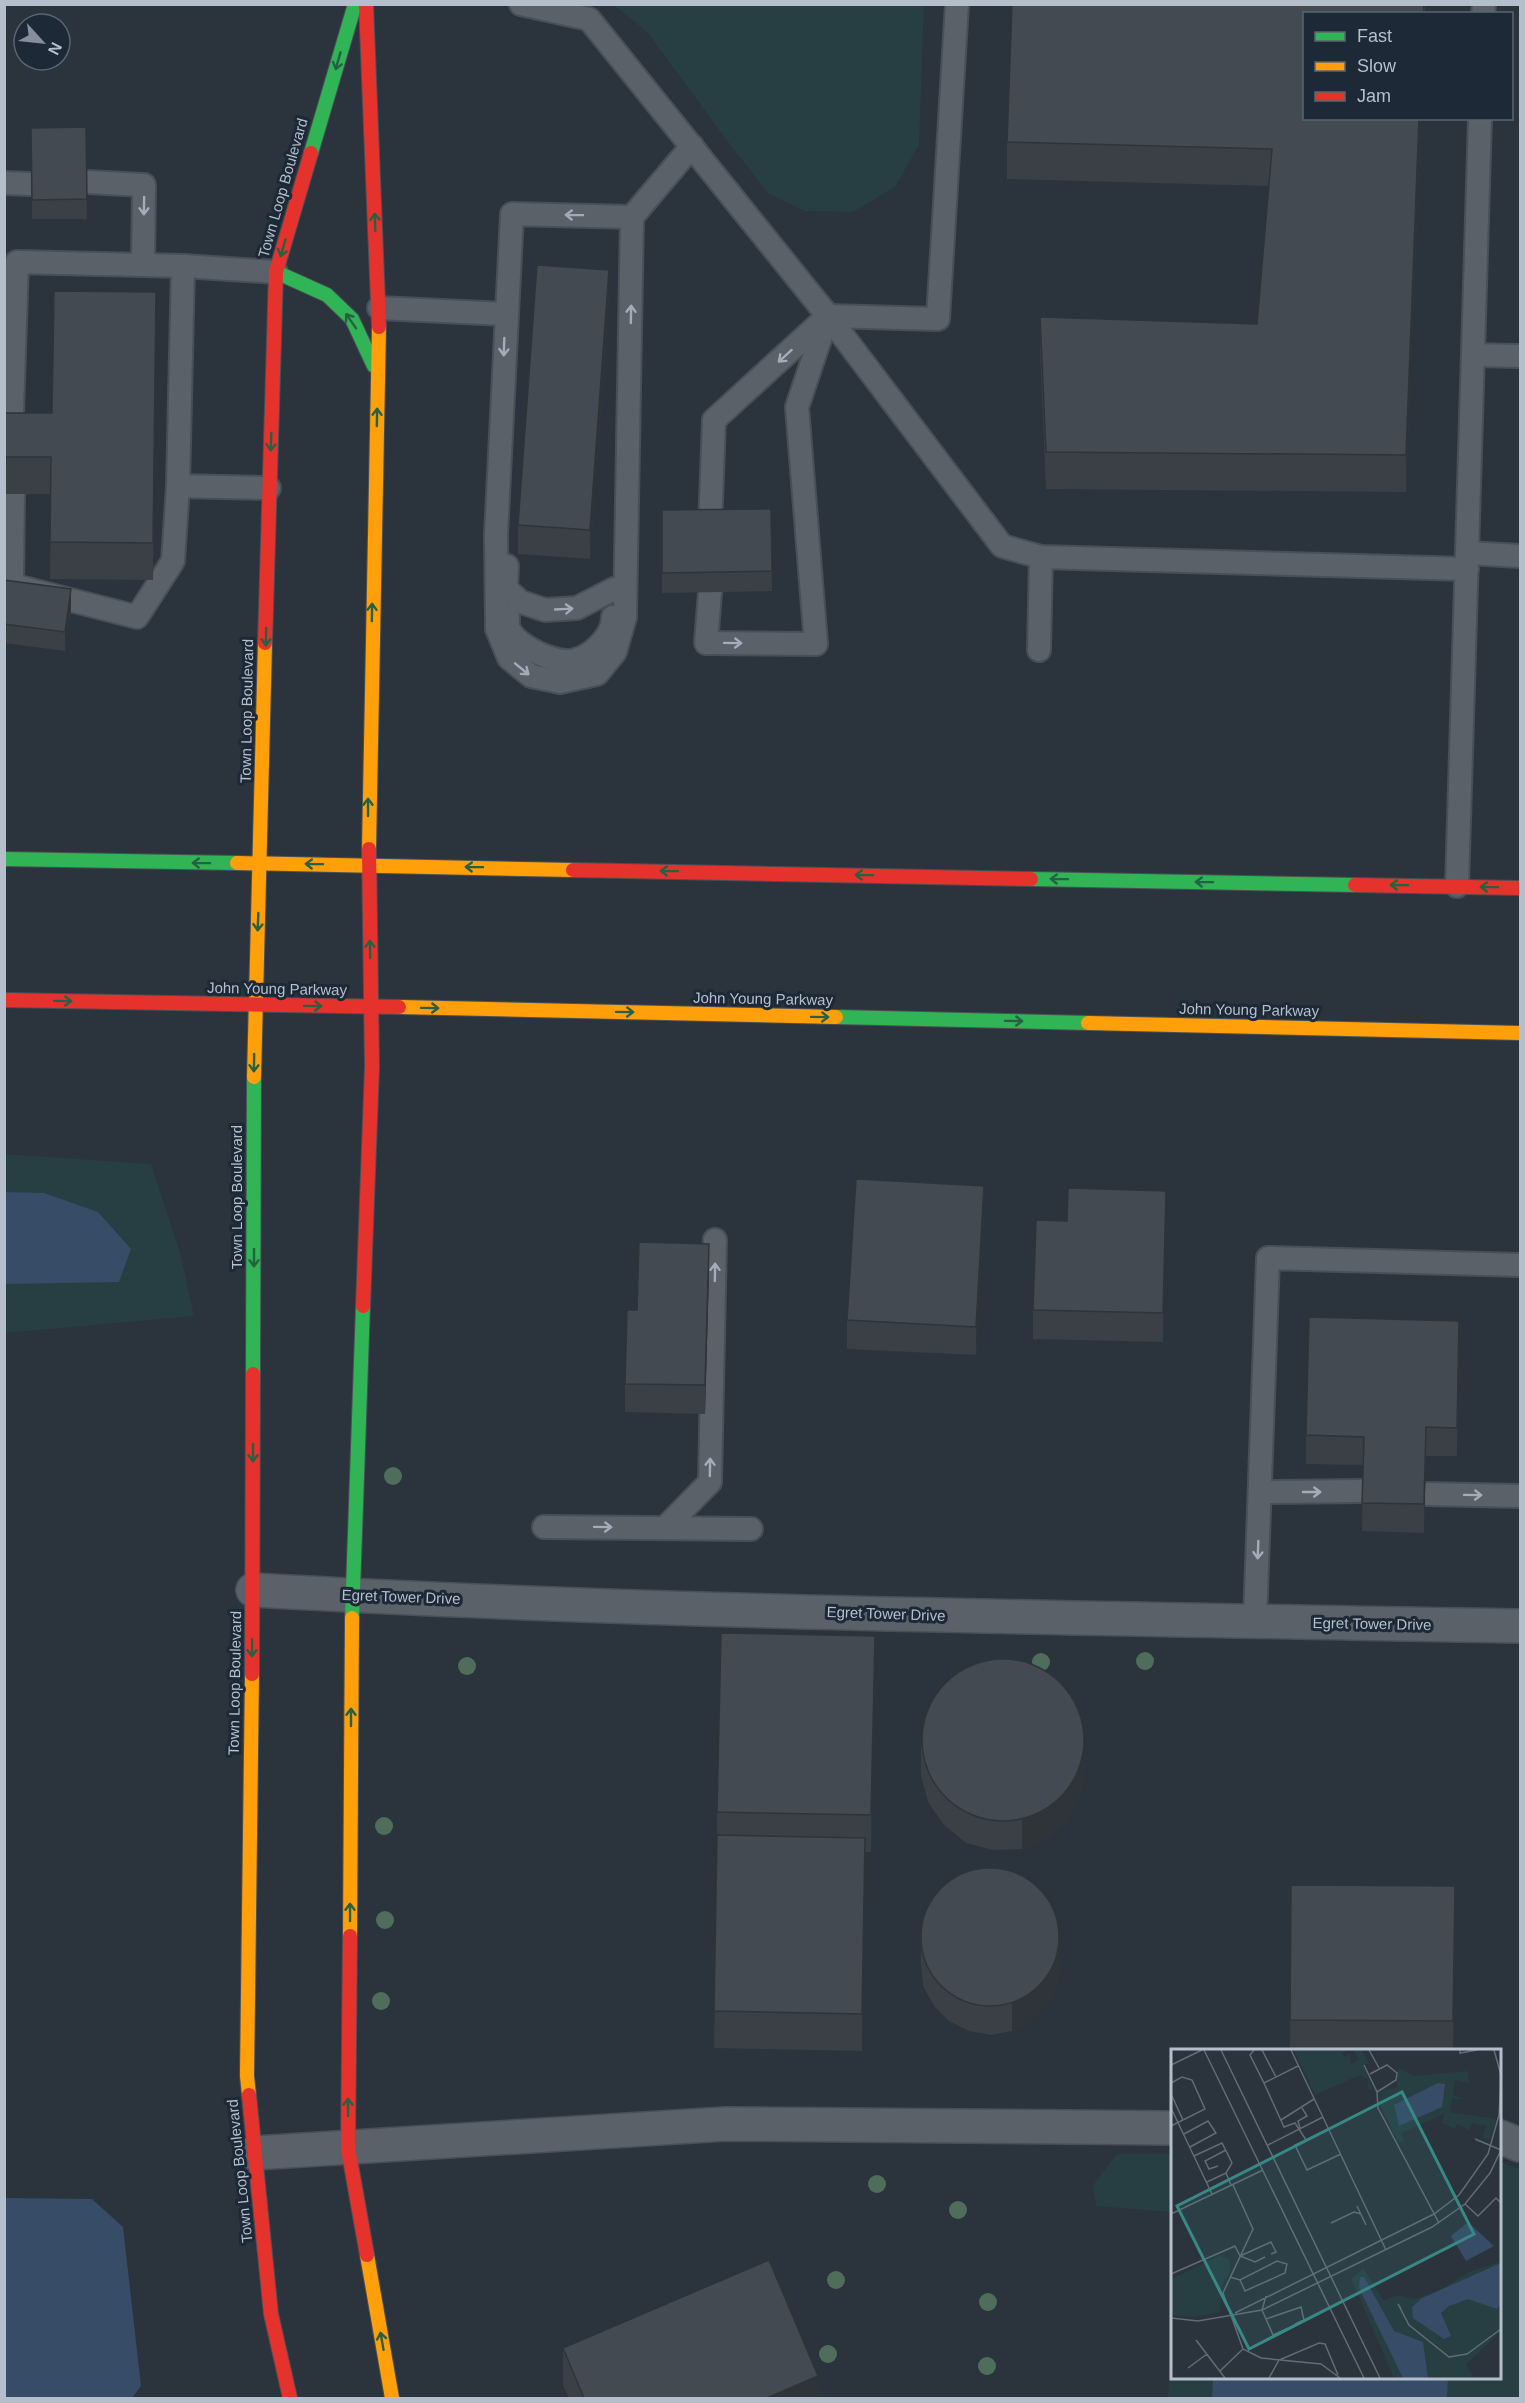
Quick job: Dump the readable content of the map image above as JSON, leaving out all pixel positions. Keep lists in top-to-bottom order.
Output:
{
  "streets": {
    "main road": ["Town Loop Boulevard", "John Young Parkway"],
    "street": ["Egret Tower Drive"]
  },
  "crossings": [
    ["Town Loop Boulevard", "John Young Parkway"],
    ["Town Loop Boulevard", "Egret Tower Drive"]
  ],
  "one_way": ["John Young Parkway"],
  "legend": ["Fast", "Slow", "Jam"],
  "north": "bottom right"
}
